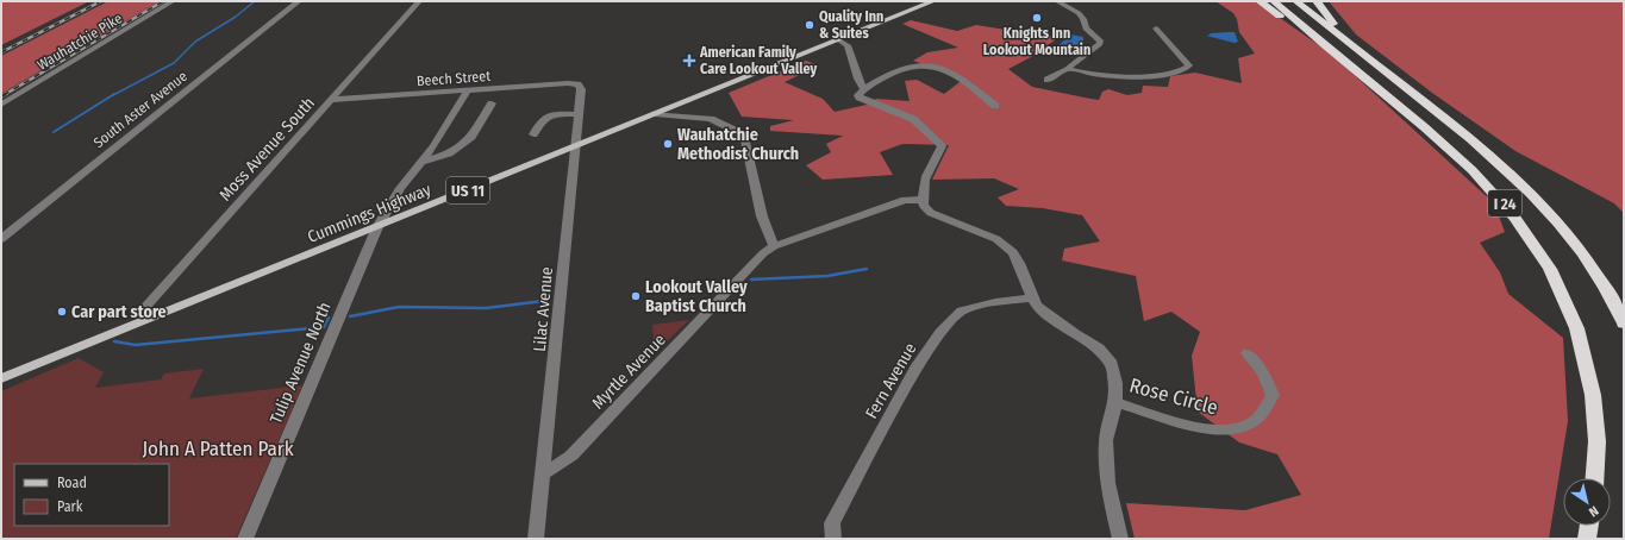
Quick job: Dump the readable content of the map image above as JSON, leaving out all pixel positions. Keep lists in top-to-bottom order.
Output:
{
  "streets": {
    "highway": ["I 24"],
    "main road": ["US 11", "Cummings Highway"],
    "street": [
      "Wauhatchie Pike",
      "Beech Street",
      "South Aster Avenue",
      "Moss Avenue South",
      "Lilac Avenue",
      "Tulip Avenue North",
      "Myrtle Avenue",
      "Fern Avenue",
      "Rose Circle"
    ]
  },
  "crossings": [
    ["Beech Street", "Moss Avenue South"],
    ["Beech Street", "Lilac Avenue"],
    ["Beech Street", "Tulip Avenue North"],
    ["Moss Avenue South", "Cummings Highway"],
    ["Cummings Highway", "Lilac Avenue"],
    ["Cummings Highway", "Tulip Avenue North"],
    ["Lilac Avenue", "Myrtle Avenue"]
  ],
  "parks": ["John A Patten Park"],
  "places": {
    "other": [
      "Knights Inn Lookout Mountain",
      "Quality Inn & Suites",
      "Wauhatchie Methodist Church",
      "Lookout Valley Baptist Church",
      "Car part store"
    ],
    "health": ["American Family Care Lookout Valley"]
  },
  "legend": ["Road", "Park"],
  "north": "bottom right"
}
